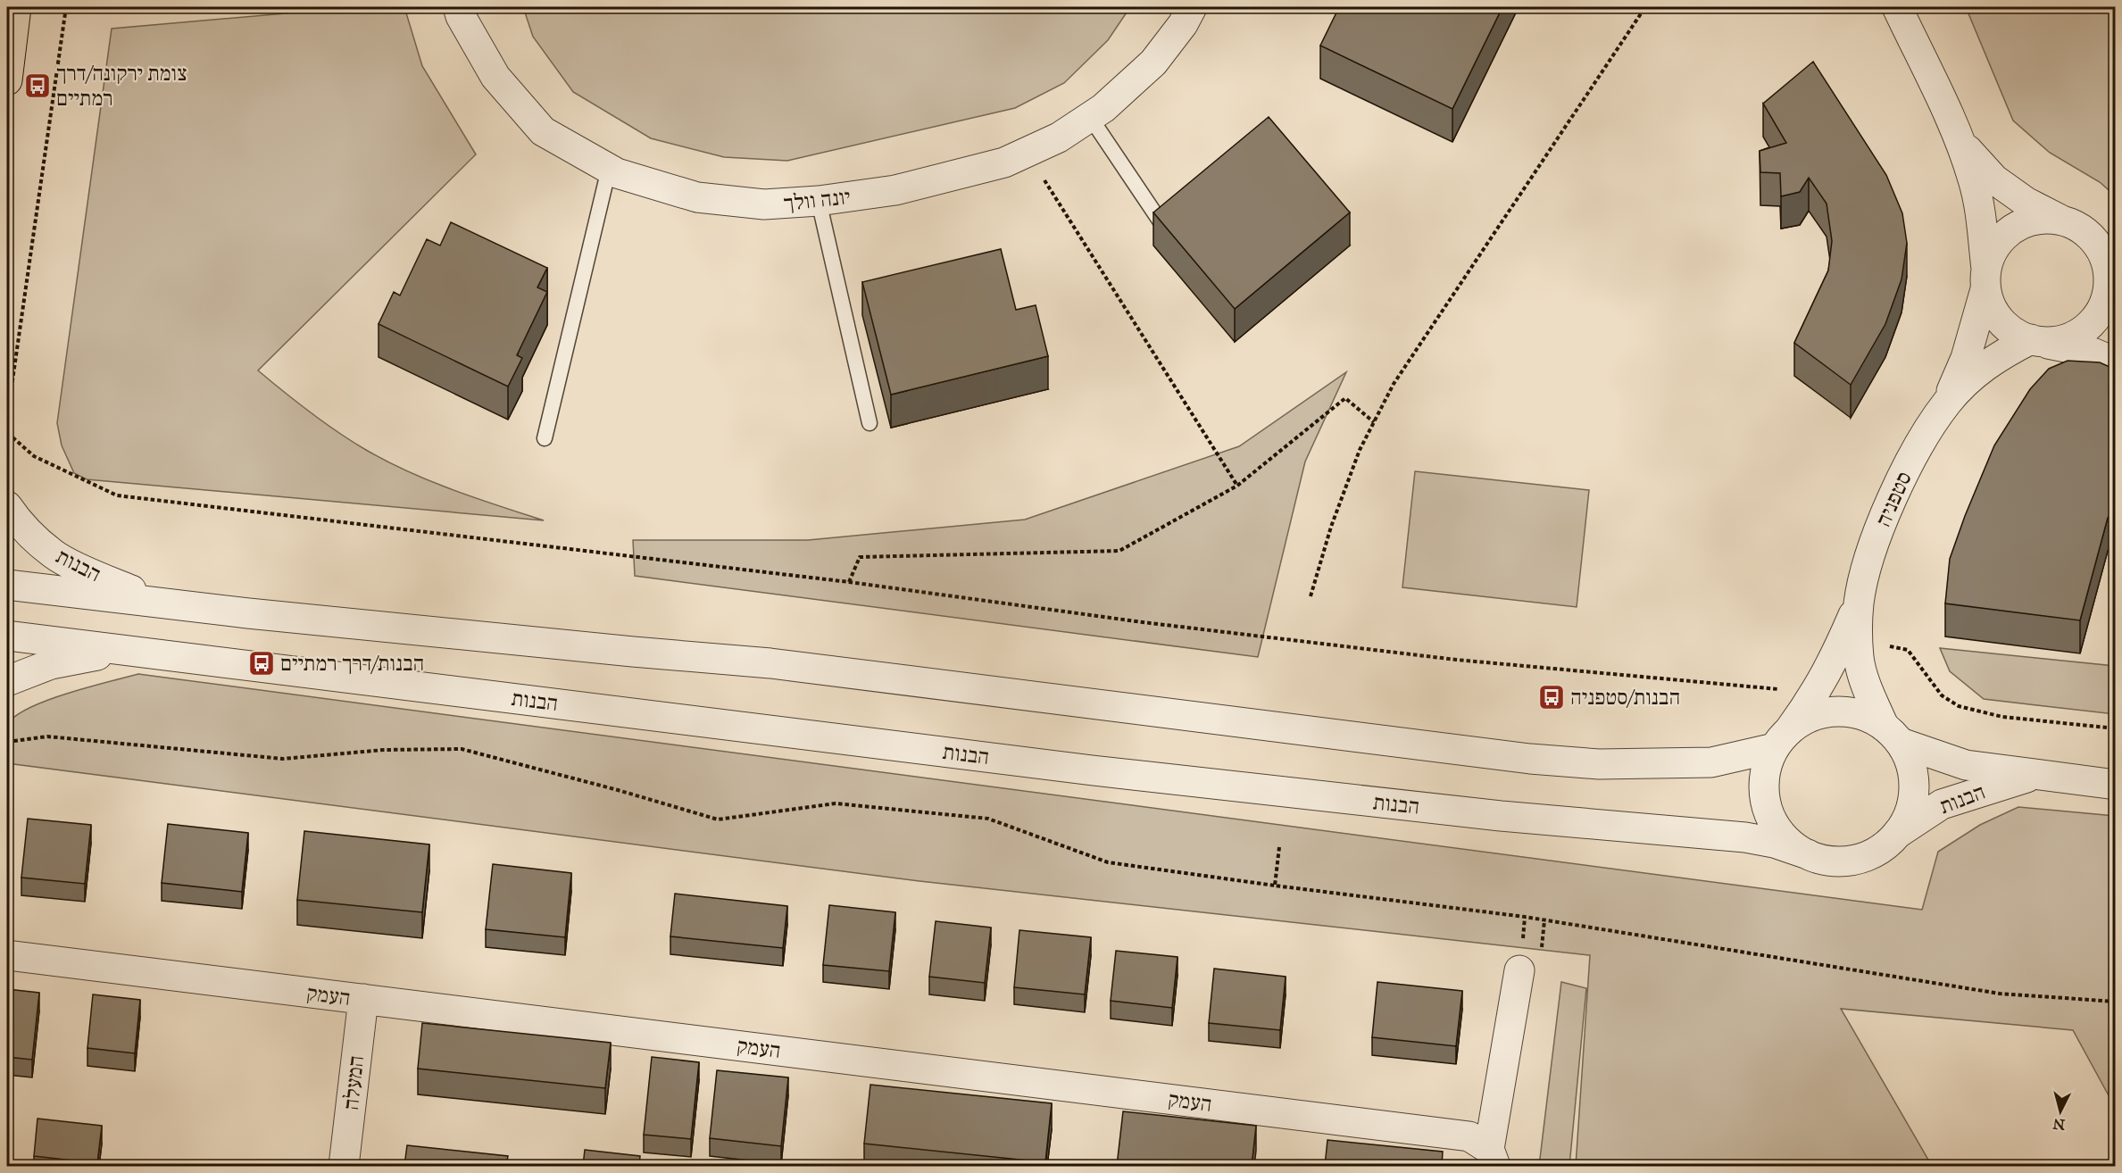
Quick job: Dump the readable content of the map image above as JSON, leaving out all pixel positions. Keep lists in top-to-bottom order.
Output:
{
  "streets": {
    "street": [
      "יונה וולך",
      "סטפניה",
      "הבנות",
      "העמק",
      "המעלה"
    ]
  },
  "crossings": [
    ["סטפניה", "הבנות"],
    ["העמק", "המעלה"]
  ],
  "places": {
    "bus stop": ["צומת ירקונה/דרך רמתיים", "הבנות/דרך רמתיים", "הבנות/סטפניה"]
  },
  "north": "bottom"
}
